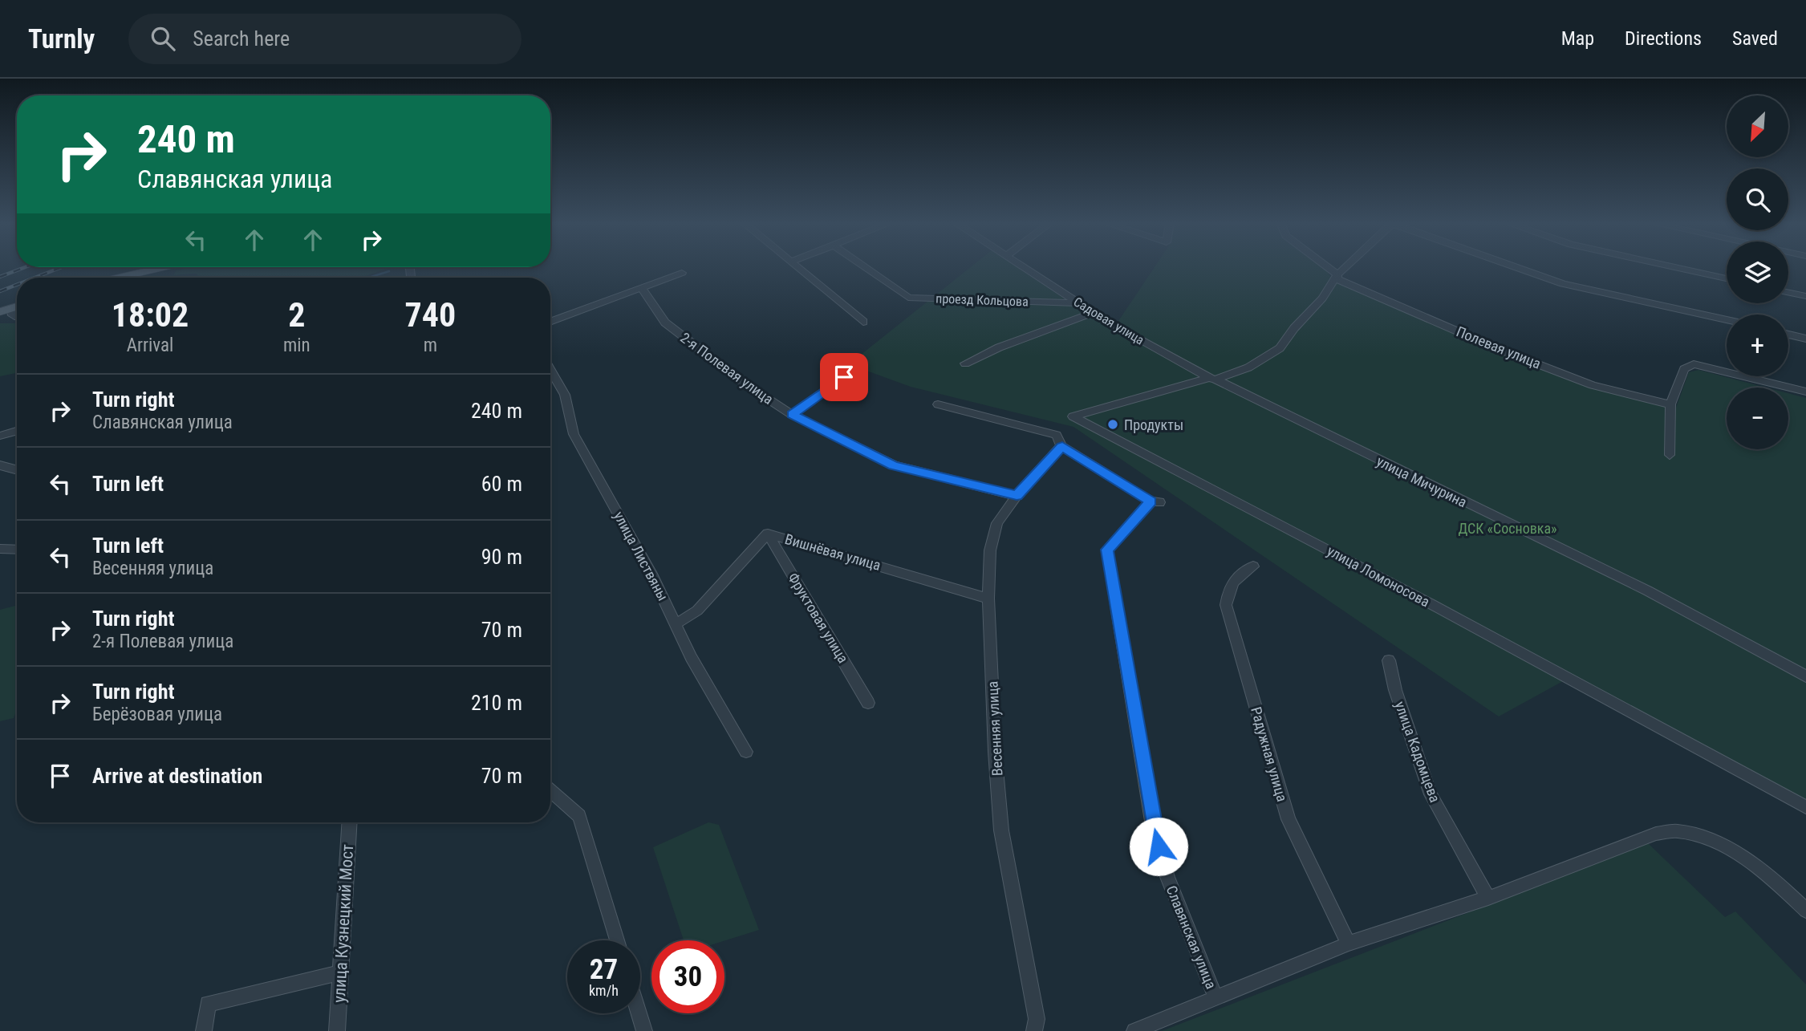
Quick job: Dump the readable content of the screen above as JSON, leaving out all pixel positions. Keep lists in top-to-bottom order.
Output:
{
  "streets": {
    "street": [
      "проезд Кольцова",
      "Садовая улица",
      "Полевая улица",
      "2-я Полевая улица",
      "улица Мичурина",
      "Вишнёвая улица",
      "улица Листвяны",
      "улица Ломоносова",
      "Фруктовая улица",
      "Весенняя улица",
      "улица Кадомцева",
      "Радужная улица",
      "улица Кузнецкий Мост",
      "Славянская улица"
    ]
  },
  "crossings": [
    ["проезд Кольцова", "Садовая улица"],
    ["Садовая улица", "улица Мичурина"],
    ["Садовая улица", "улица Ломоносова"],
    ["2-я Полевая улица", "Весенняя улица"],
    ["улица Мичурина", "улица Ломоносова"],
    ["Вишнёвая улица", "улица Листвяны"],
    ["Вишнёвая улица", "Фруктовая улица"],
    ["Вишнёвая улица", "Весенняя улица"],
    ["Весенняя улица", "Славянская улица"]
  ],
  "parks": ["ДСК «Сосновка»"],
  "places": ["Продукты"],
  "north": "bottom left",
  "page": {
    "header": "Turnly",
    "search": "Search here",
    "nav": ["Map", "Directions", "Saved"],
    "map_buttons": ["+", "−"],
    "turn": ["240 m", "Славянская улица"],
    "eta": [
      "18:02",
      "Arrival",
      "2",
      "min",
      "740",
      "m"
    ],
    "list": [
      {
        "name": "Turn right",
        "note": "Славянская улица",
        "value": "240 m"
      },
      {
        "name": "Turn left",
        "value": "60 m"
      },
      {
        "name": "Turn left",
        "note": "Весенняя улица",
        "value": "90 m"
      },
      {
        "name": "Turn right",
        "note": "2-я Полевая улица",
        "value": "70 m"
      },
      {
        "name": "Turn right",
        "note": "Берёзовая улица",
        "value": "210 m"
      },
      {
        "name": "Arrive at destination",
        "value": "70 m"
      }
    ],
    "speed": "27 km/h",
    "limit": "30"
  }
}
